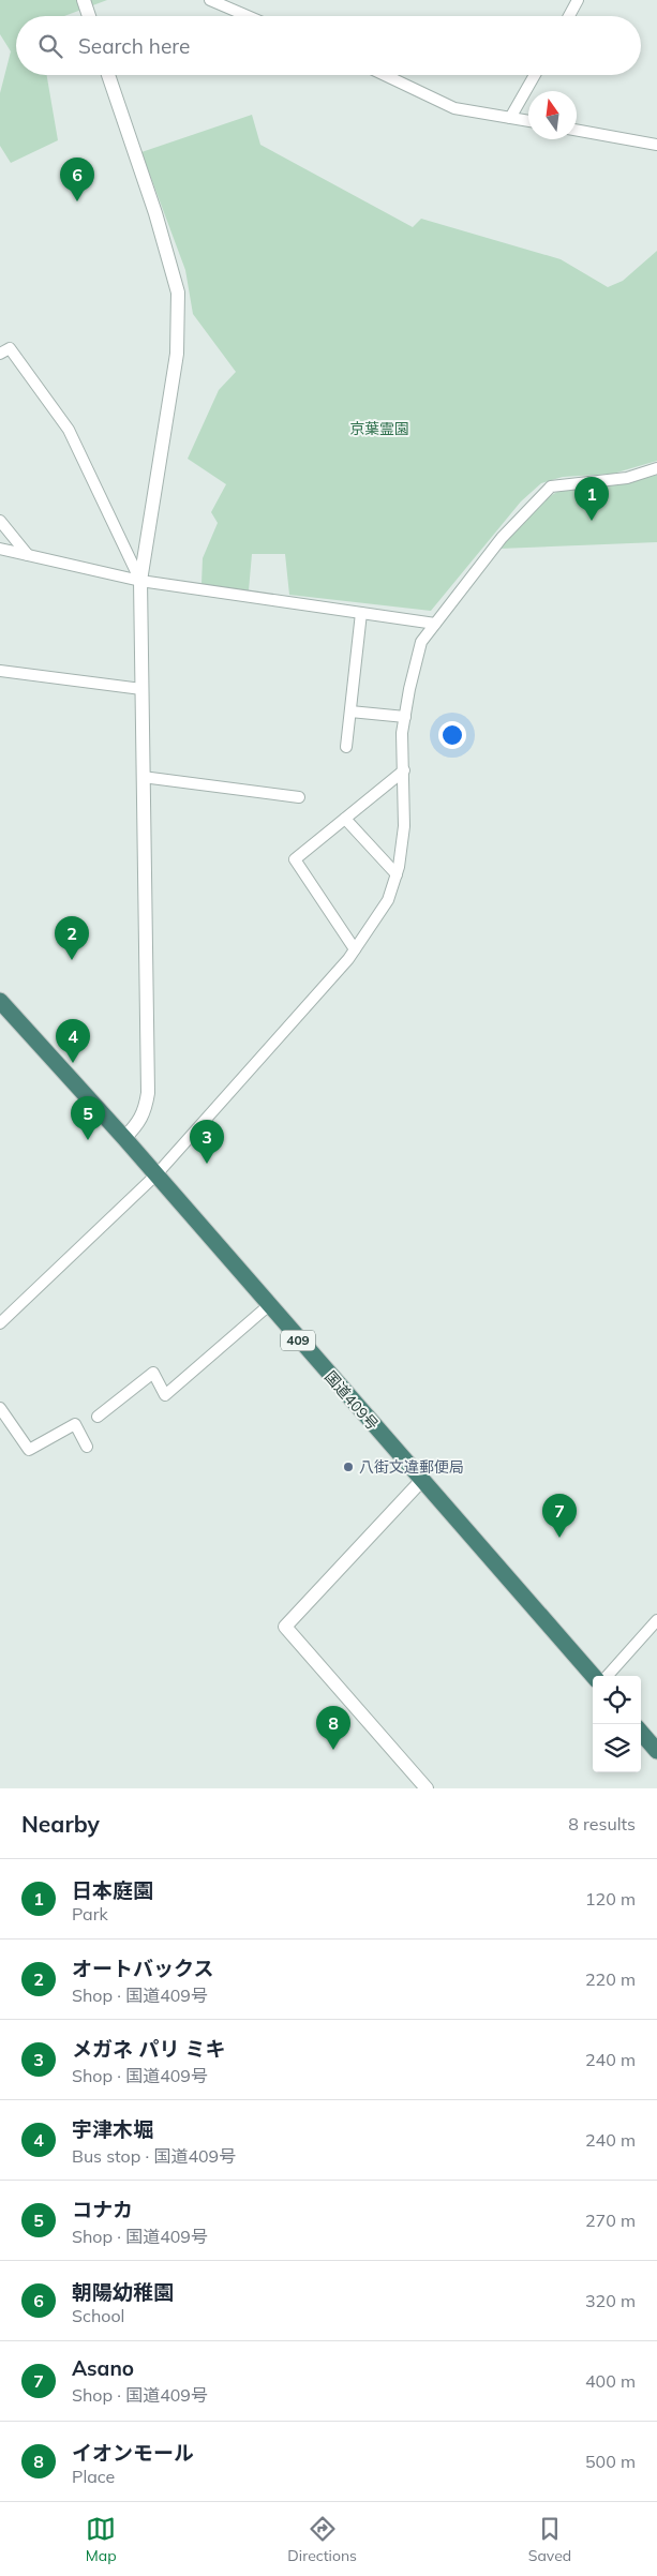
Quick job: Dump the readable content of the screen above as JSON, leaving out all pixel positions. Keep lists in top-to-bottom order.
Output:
{
  "streets": {
    "highway": ["409", "国道409号"]
  },
  "parks": ["京葉霊園"],
  "places": ["八街文違郵便局"],
  "north": "top",
  "page": {
    "search": "Search here",
    "pins": [
      "6",
      "1",
      "2",
      "4",
      "5",
      "3",
      "7",
      "8"
    ],
    "heading": ["Nearby", "8 results"],
    "list": [
      {
        "mark": "1",
        "name": "日本庭園",
        "note": "Park",
        "value": "120 m"
      },
      {
        "mark": "2",
        "name": "オートバックス",
        "note": "Shop · 国道409号",
        "value": "220 m"
      },
      {
        "mark": "3",
        "name": "メガネ パリ ミキ",
        "note": "Shop · 国道409号",
        "value": "240 m"
      },
      {
        "mark": "4",
        "name": "宇津木堀",
        "note": "Bus stop · 国道409号",
        "value": "240 m"
      },
      {
        "mark": "5",
        "name": "コナカ",
        "note": "Shop · 国道409号",
        "value": "270 m"
      },
      {
        "mark": "6",
        "name": "朝陽幼稚園",
        "note": "School",
        "value": "320 m"
      },
      {
        "mark": "7",
        "name": "Asano",
        "note": "Shop · 国道409号",
        "value": "400 m"
      },
      {
        "mark": "8",
        "name": "イオンモール",
        "note": "Place",
        "value": "500 m"
      }
    ],
    "nav": ["Map", "Directions", "Saved"]
  }
}
